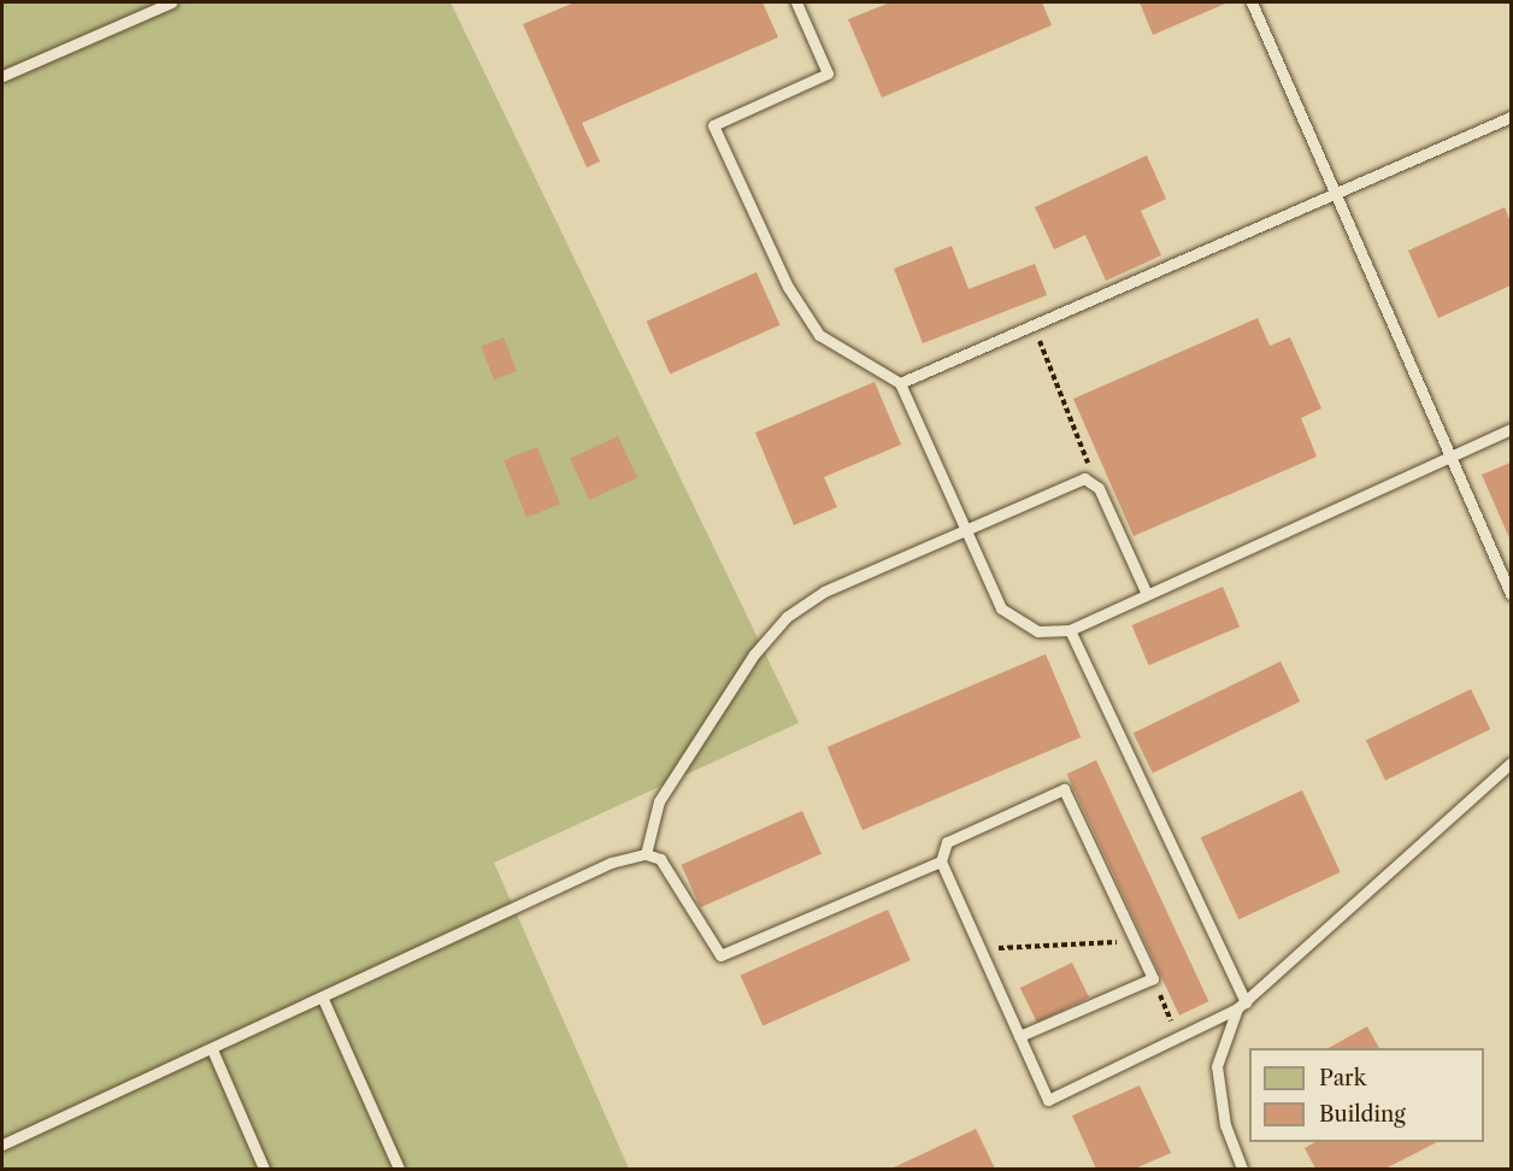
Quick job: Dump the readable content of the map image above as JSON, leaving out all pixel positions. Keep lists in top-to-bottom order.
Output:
{
  "legend": ["Park", "Building"]
}
